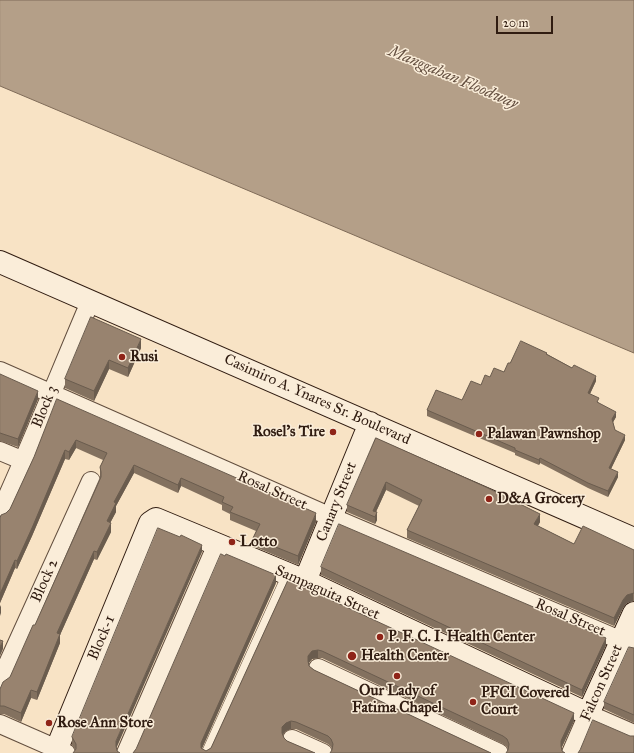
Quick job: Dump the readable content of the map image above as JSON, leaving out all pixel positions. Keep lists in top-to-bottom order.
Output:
{
  "streets": {
    "street": [
      "Casimiro A. Ynares Sr. Boulevard",
      "Block 3",
      "Rosal Street",
      "Canary Street",
      "Block 2",
      "Sampaguita Street",
      "Block-1",
      "Falcon Street"
    ]
  },
  "crossings": [
    ["Casimiro A. Ynares Sr. Boulevard", "Block 3"],
    ["Casimiro A. Ynares Sr. Boulevard", "Canary Street"],
    ["Block 3", "Rosal Street"],
    ["Rosal Street", "Canary Street"],
    ["Rosal Street", "Falcon Street"],
    ["Canary Street", "Sampaguita Street"],
    ["Sampaguita Street", "Block-1"],
    ["Sampaguita Street", "Falcon Street"]
  ],
  "water": ["Manggahan Floodway"],
  "places": [
    "Rusi",
    "Rosel's Tire",
    "Palawan Pawnshop",
    "D&A Grocery",
    "Lotto",
    "P. F. C. I. Health Center",
    "Health Center",
    "Our Lady of Fatima Chapel",
    "PFCI Covered Court",
    "Rose Ann Store"
  ],
  "scale_bar": "20 m"
}
